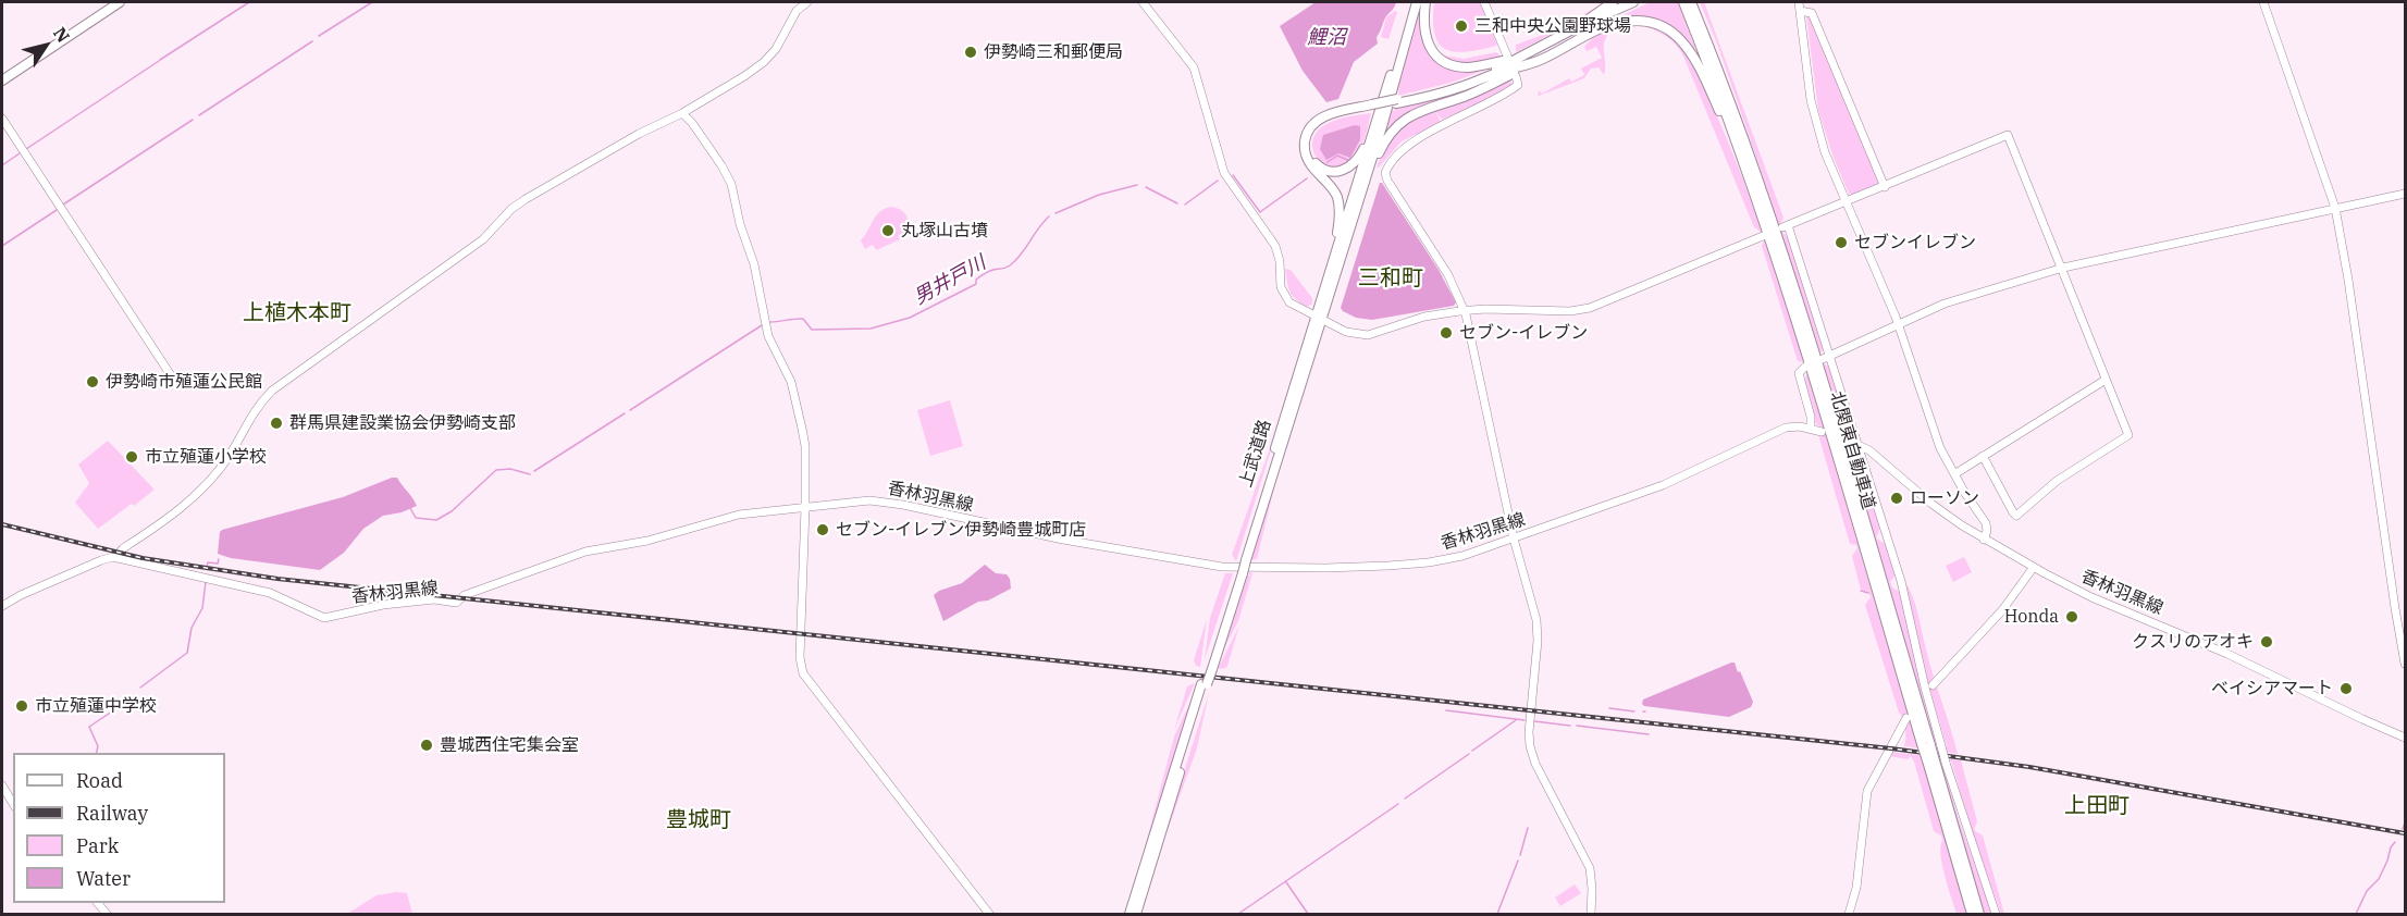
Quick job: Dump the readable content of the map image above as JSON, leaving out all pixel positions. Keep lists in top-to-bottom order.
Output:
{
  "streets": {
    "highway": ["北関東自動車道", "上武道路"],
    "street": ["香林羽黒線"]
  },
  "districts": [
    "三和町",
    "上植木本町",
    "上田町",
    "豊城町"
  ],
  "water": ["鯉沼", "男井戸川"],
  "places": [
    "三和中央公園野球場",
    "伊勢崎三和郵便局",
    "丸塚山古墳",
    "セブンイレブン",
    "セブン-イレブン",
    "伊勢崎市殖蓮公民館",
    "群馬県建設業協会伊勢崎支部",
    "市立殖蓮小学校",
    "ローソン",
    "セブン-イレブン伊勢崎豊城町店",
    "Honda",
    "クスリのアオキ",
    "ベイシアマート",
    "市立殖蓮中学校",
    "豊城西住宅集会室"
  ],
  "legend": [
    "Road",
    "Railway",
    "Park",
    "Water"
  ],
  "north": "top right"
}
